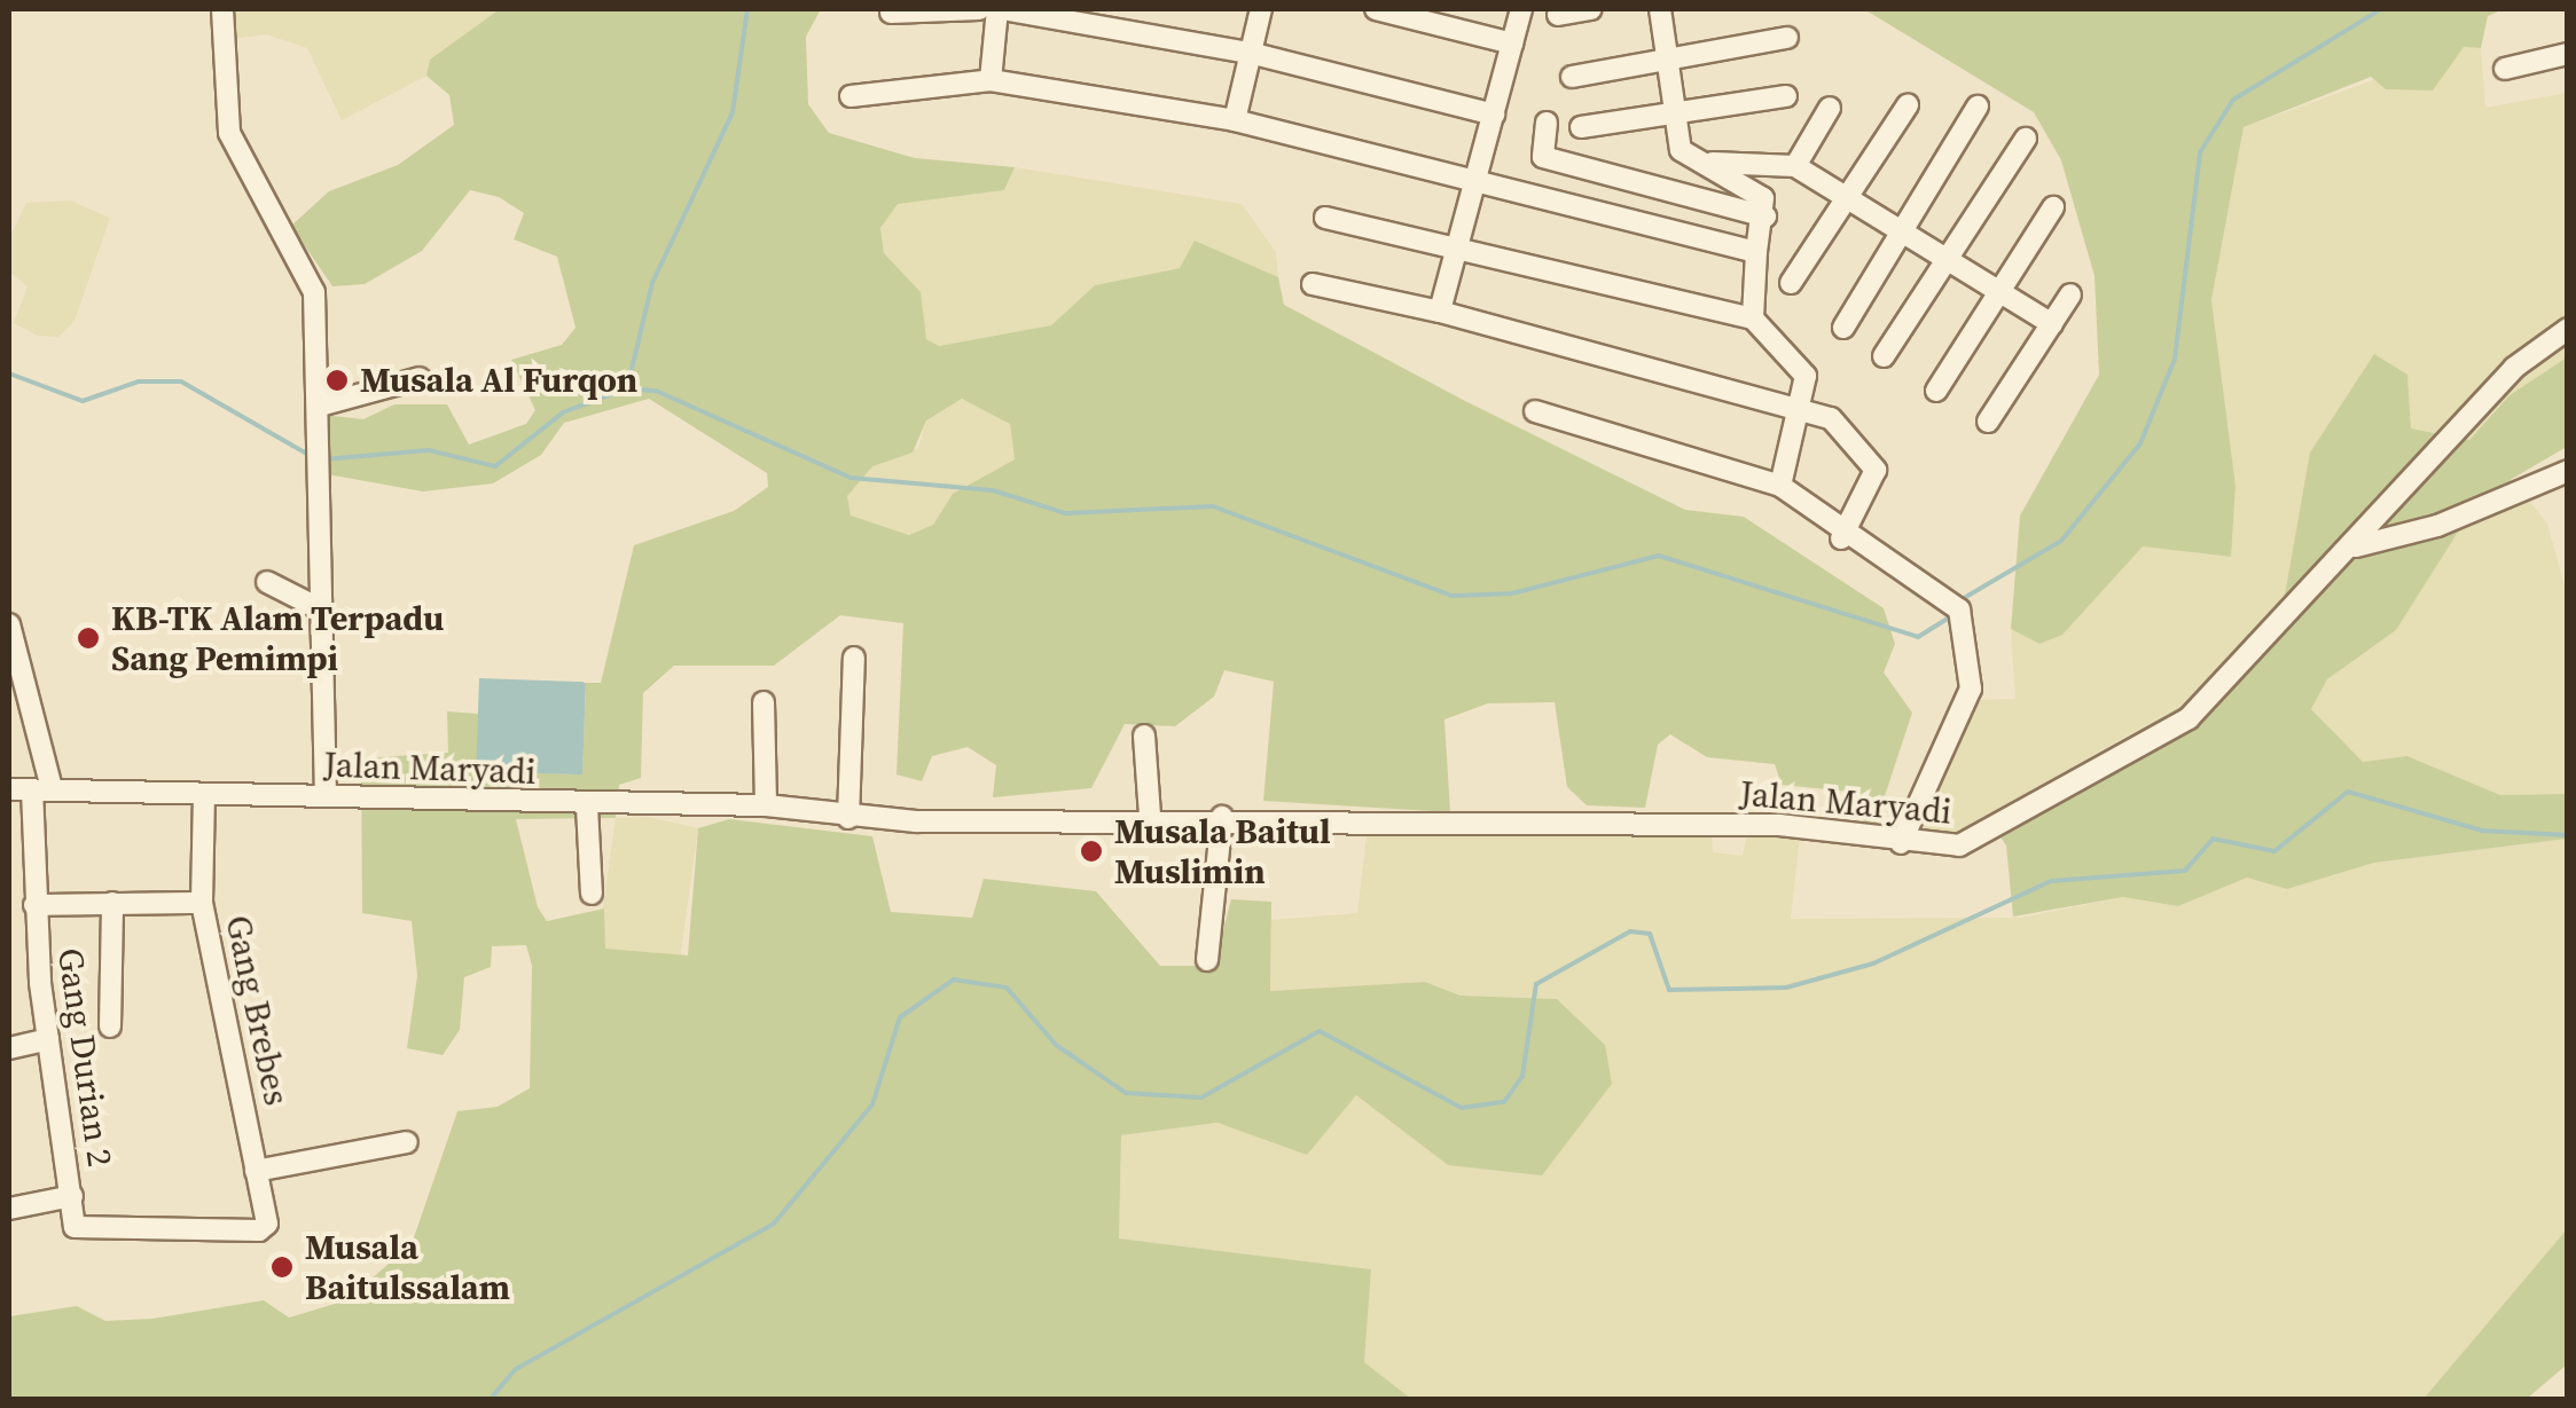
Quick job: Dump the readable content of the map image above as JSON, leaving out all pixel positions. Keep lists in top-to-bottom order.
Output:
{
  "streets": {
    "street": ["Jalan Maryadi", "Gang Brebes", "Gang Durian 2"]
  },
  "crossings": [
    ["Jalan Maryadi", "Gang Brebes"],
    ["Jalan Maryadi", "Gang Durian 2"],
    ["Gang Brebes", "Gang Durian 2"]
  ],
  "places": [
    "Musala Al Furqon",
    "KB-TK Alam Terpadu Sang Pemimpi",
    "Musala Baitul Muslimin",
    "Musala Baitulssalam"
  ]
}
